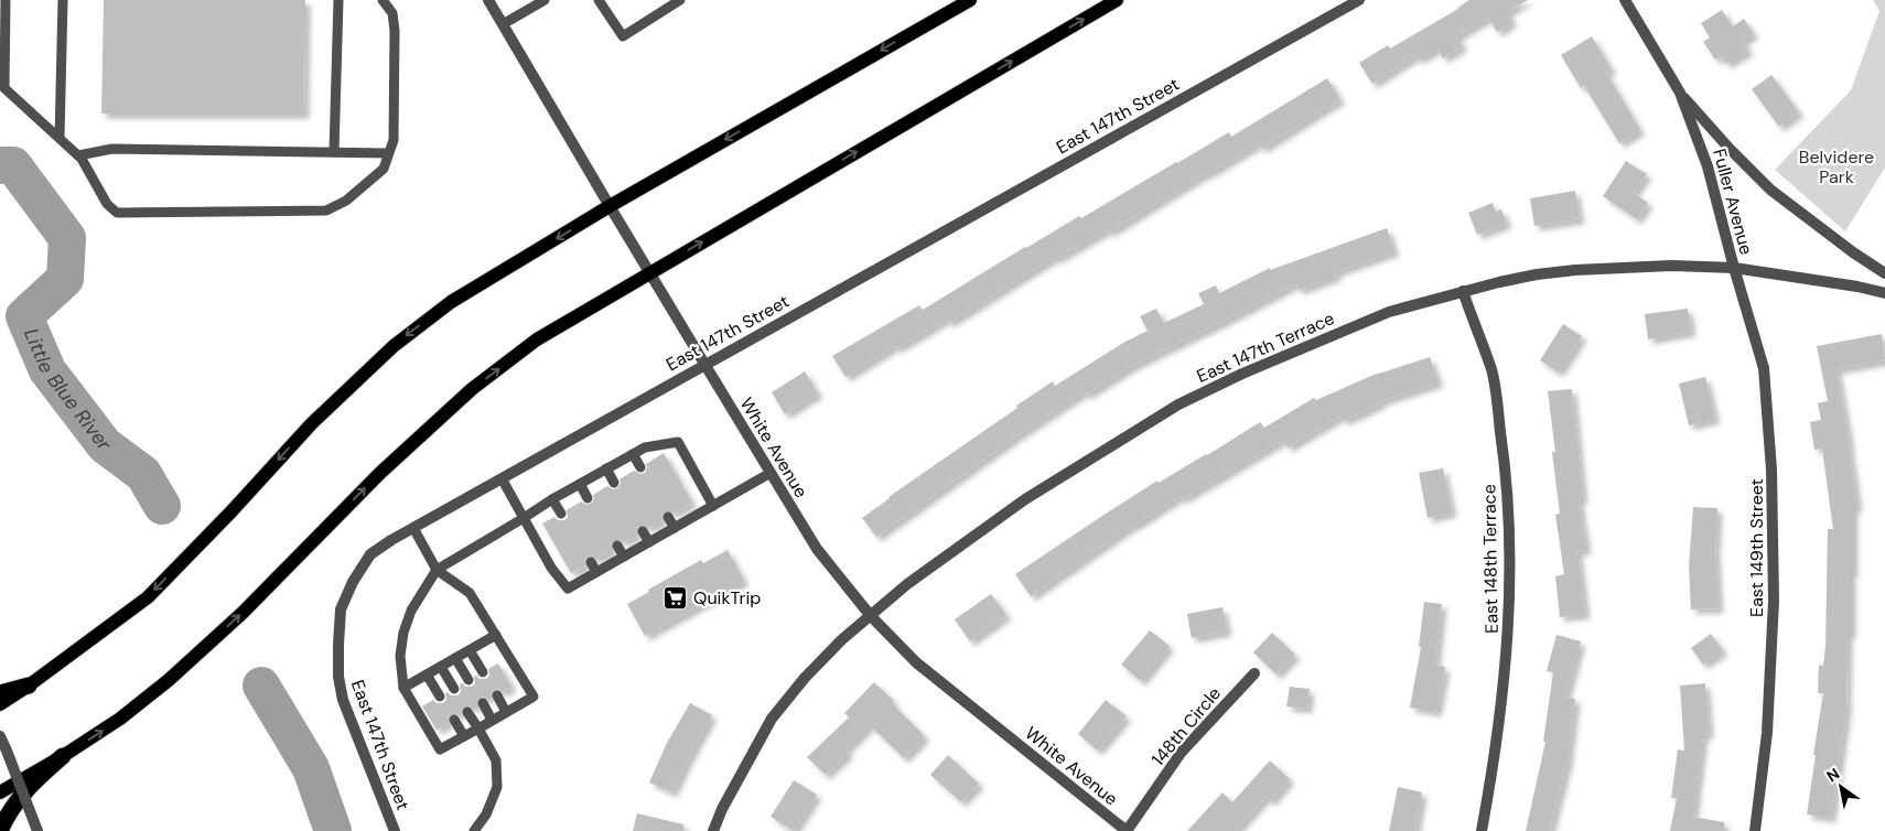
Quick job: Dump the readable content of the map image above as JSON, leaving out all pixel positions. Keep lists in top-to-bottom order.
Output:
{
  "streets": {
    "street": [
      "East 147th Street",
      "Fuller Avenue",
      "East 147th Terrace",
      "White Avenue",
      "East 149th Street",
      "East 148th Terrace",
      "148th Circle"
    ]
  },
  "crossings": [
    ["East 147th Street", "White Avenue"],
    ["Fuller Avenue", "East 147th Terrace"],
    ["Fuller Avenue", "East 149th Street"],
    ["East 147th Terrace", "White Avenue"],
    ["East 147th Terrace", "East 149th Street"],
    ["East 147th Terrace", "East 148th Terrace"],
    ["White Avenue", "148th Circle"]
  ],
  "water": ["Little Blue River"],
  "parks": ["Belvidere Park"],
  "places": {
    "supermarket": ["QuikTrip"]
  },
  "north": "top left"
}
